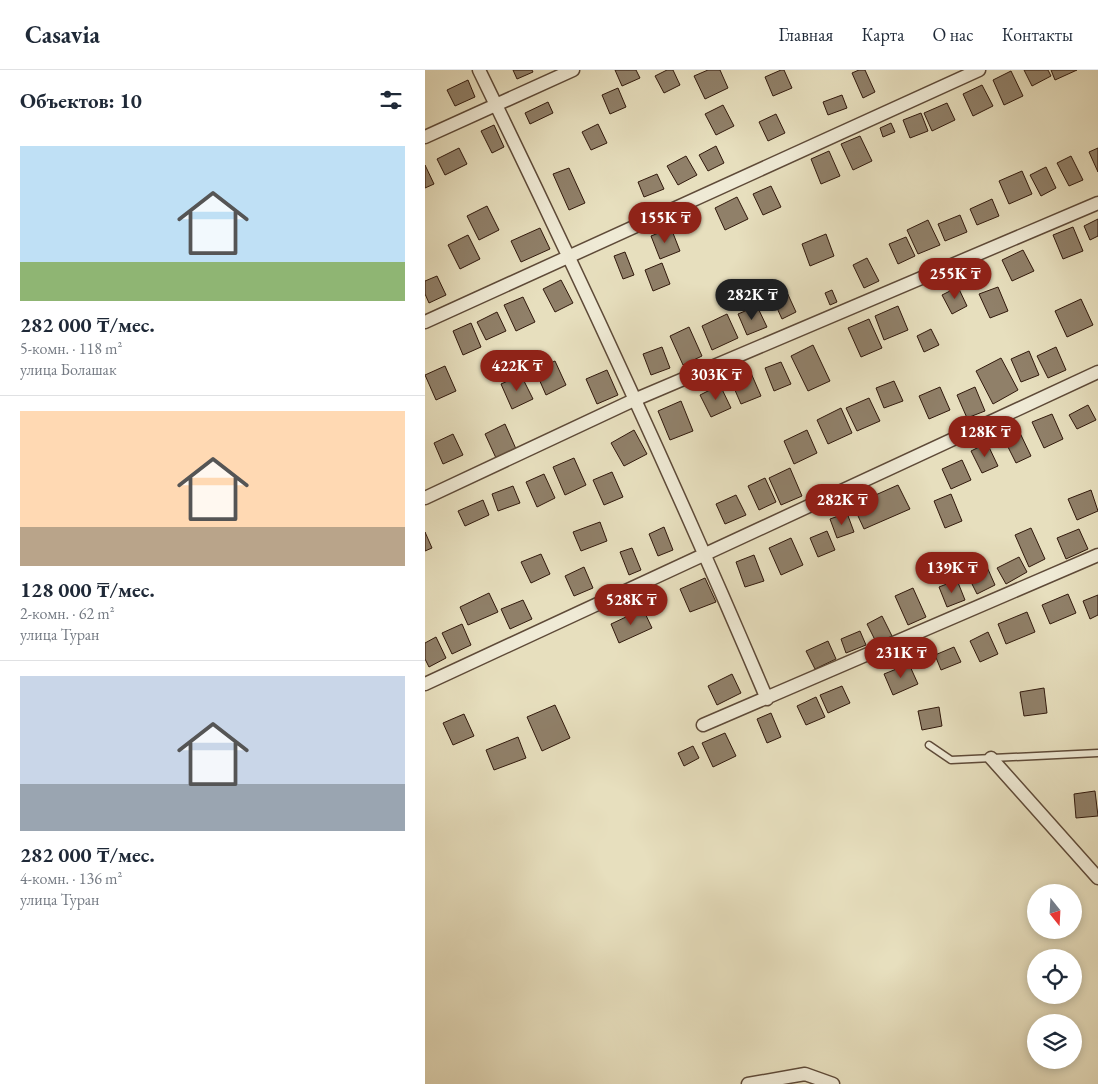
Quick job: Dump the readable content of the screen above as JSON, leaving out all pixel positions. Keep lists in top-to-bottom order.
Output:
{
  "north": "bottom",
  "page": {
    "header": "Casavia",
    "nav": [
      "Главная",
      "Карта",
      "О нас",
      "Контакты"
    ],
    "heading": "Объектов: 10",
    "list": [
      {
        "name": "282 000 ₸/мес.",
        "note": "5-комн. · 118 m² · улица Болашак"
      },
      {
        "name": "128 000 ₸/мес.",
        "note": "2-комн. · 62 m² · улица Туран"
      },
      {
        "name": "282 000 ₸/мес.",
        "note": "4-комн. · 136 m² · улица Туран"
      }
    ],
    "price": [
      "155K ₸",
      "255K ₸",
      "282K ₸",
      "422K ₸",
      "303K ₸",
      "128K ₸",
      "282K ₸",
      "139K ₸",
      "528K ₸",
      "231K ₸"
    ]
  }
}
